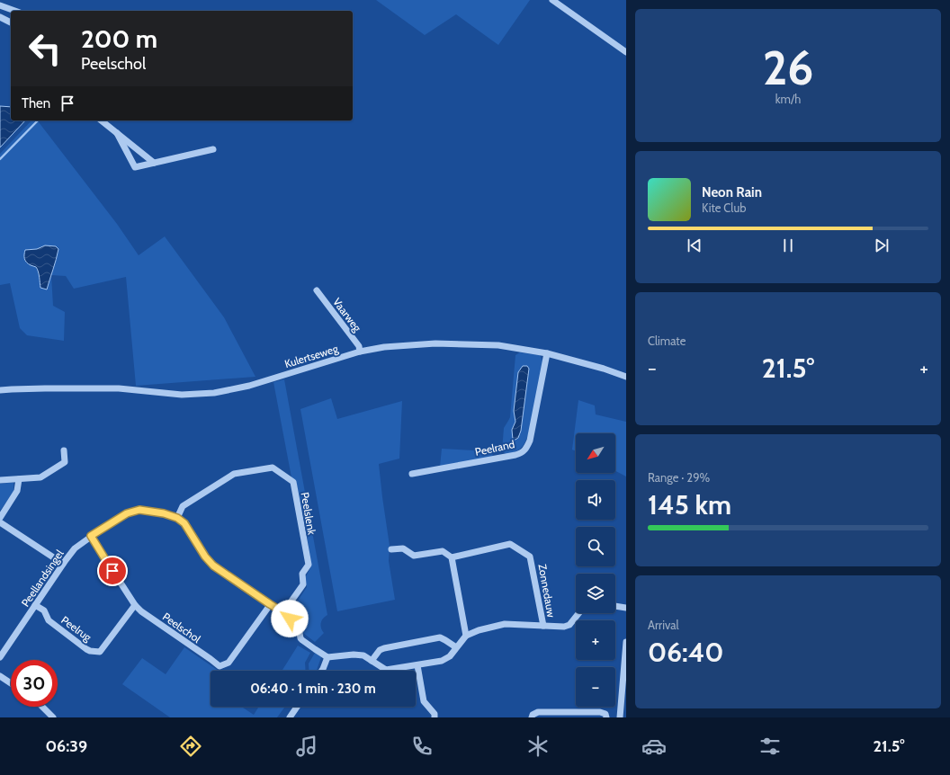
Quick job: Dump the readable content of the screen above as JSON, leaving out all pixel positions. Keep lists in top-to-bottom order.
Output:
{
  "streets": {
    "street": [
      "Vaarweg",
      "Kulertseweg",
      "Peelrand",
      "Peelslenk",
      "Peellandsingel",
      "Zonnedauw",
      "Peelschol",
      "Peelrug"
    ]
  },
  "crossings": [
    ["Vaarweg", "Kulertseweg"],
    ["Kulertseweg", "Peelrand"],
    ["Peelslenk", "Peellandsingel"],
    ["Peellandsingel", "Peelschol"],
    ["Peellandsingel", "Peelrug"],
    ["Peelschol", "Peelrug"]
  ],
  "north": "bottom left",
  "page": {
    "tile": [
      ["26", "km/h"],
      "Climate",
      ["Range · 29%", "145 km"],
      ["Arrival", "06:40"]
    ],
    "turn": ["200 m", "Peelschol"],
    "then": "Then",
    "song": ["Neon Rain", "Kite Club"],
    "heat": ["−", "21.5°", "+"],
    "map_buttons": ["+", "−"],
    "limit": "30",
    "trip": "06:40 · 1 min · 230 m",
    "tabs": ["06:39", "21.5°"]
  }
}
